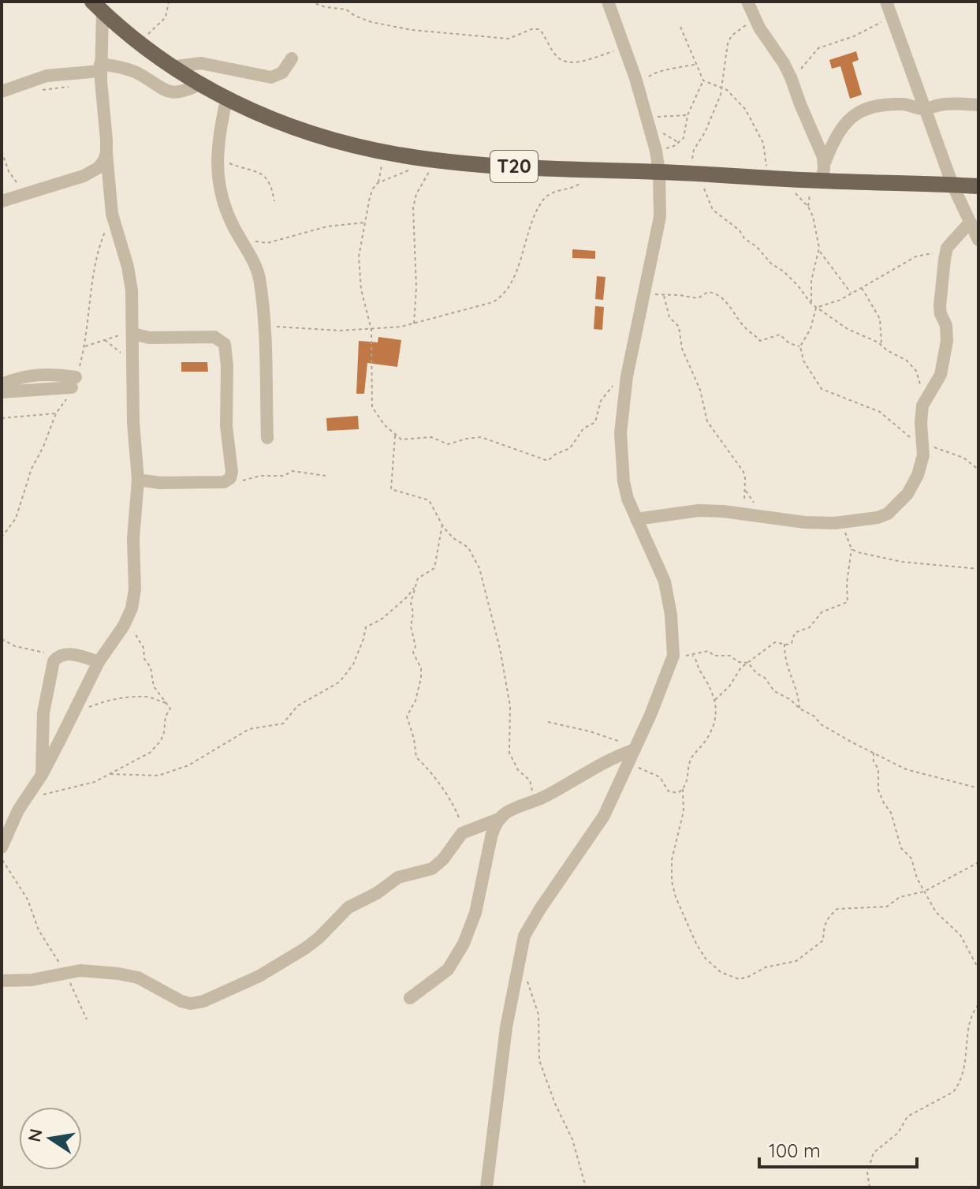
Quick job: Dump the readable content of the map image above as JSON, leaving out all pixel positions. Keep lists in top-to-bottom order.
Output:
{
  "streets": {
    "main road": ["T20"]
  },
  "scale_bar": "100 m",
  "north": "left"
}
